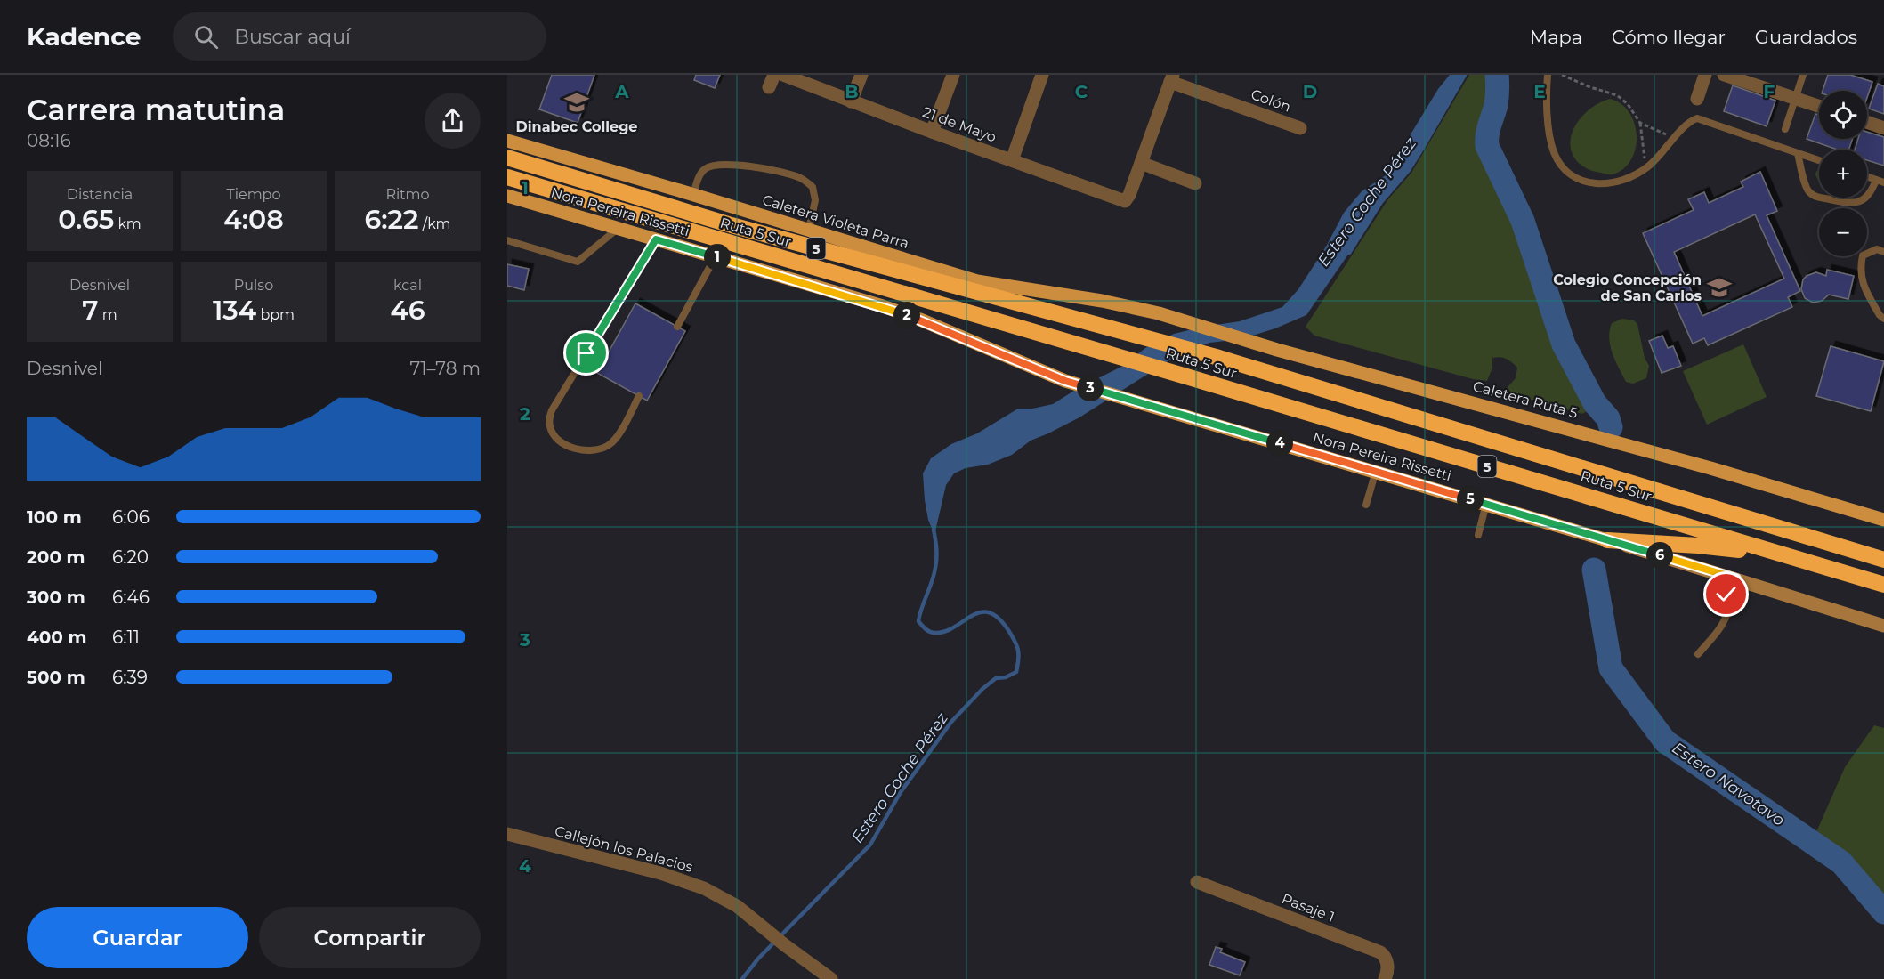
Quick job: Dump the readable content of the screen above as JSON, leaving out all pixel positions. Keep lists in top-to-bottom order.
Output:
{
  "streets": {
    "highway": ["Ruta 5 Sur", "5"],
    "main road": ["Nora Pereira Rissetti", "Caletera Violeta Parra", "Caletera Ruta 5"],
    "street": [
      "Colón",
      "21 de Mayo",
      "Callejón los Palacios",
      "Pasaje 1"
    ]
  },
  "crossings": [
    ["Caletera Violeta Parra", "Caletera Ruta 5"]
  ],
  "water": ["Estero Coche Pérez", "Estero Navotavo"],
  "places": {
    "school or university": ["Dinabec College", "Colegio Concepción de San Carlos"]
  },
  "page": {
    "header": "Kadence",
    "search": "Buscar aquí",
    "nav": ["Mapa", "Cómo llegar", "Guardados"],
    "heading": ["Carrera matutina", "08:16"],
    "map_buttons": ["+", "−"],
    "stats": [
      ["Distancia", "0.65 km"],
      ["Tiempo", "4:08"],
      ["Ritmo", "6:22 /km"],
      ["Desnivel", "7 m"],
      ["Pulso", "134 bpm"],
      ["kcal", "46"]
    ],
    "pins": [
      "1",
      "2",
      "3",
      "4",
      "5",
      "6"
    ],
    "chart": ["Desnivel", "71–78 m"],
    "list": [
      {
        "name": "100 m",
        "note": "6:06"
      },
      {
        "name": "200 m",
        "note": "6:20"
      },
      {
        "name": "300 m",
        "note": "6:46"
      },
      {
        "name": "400 m",
        "note": "6:11"
      },
      {
        "name": "500 m",
        "note": "6:39"
      }
    ],
    "buttons": ["Guardar", "Compartir"]
  },
  "grid": {
    "columns": [
      "A",
      "B",
      "C",
      "D",
      "E",
      "F"
    ],
    "rows": [
      "1",
      "2",
      "3",
      "4"
    ]
  }
}
